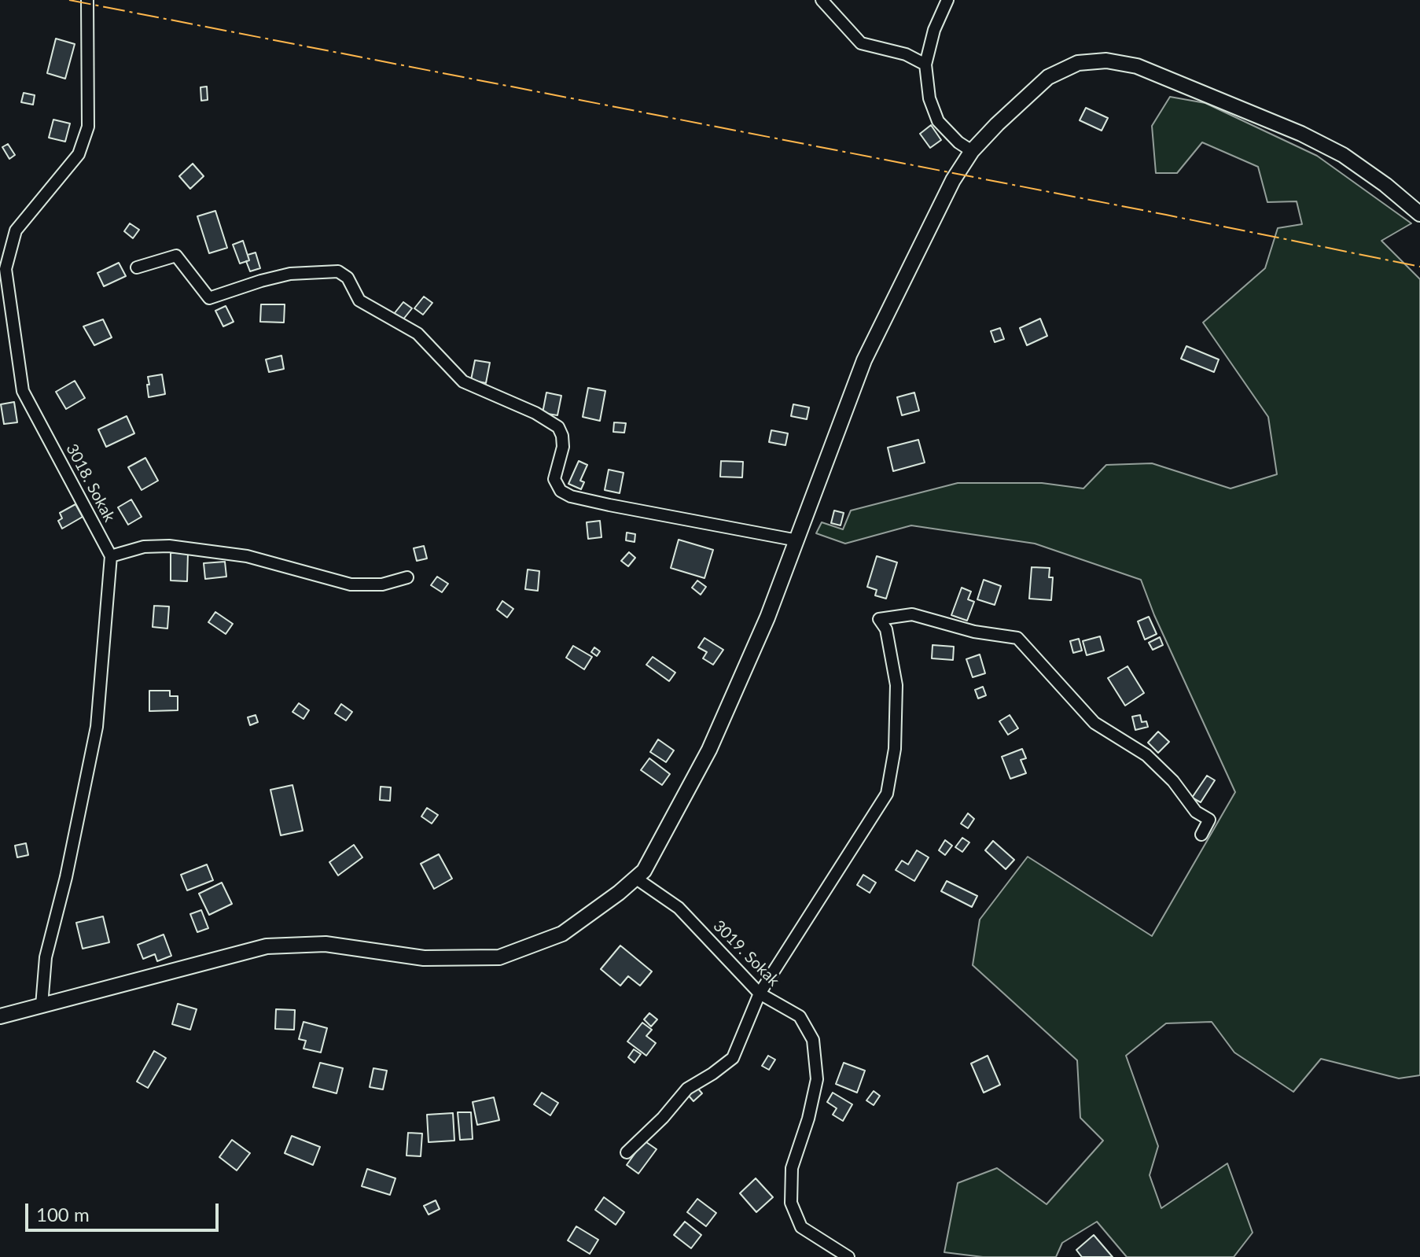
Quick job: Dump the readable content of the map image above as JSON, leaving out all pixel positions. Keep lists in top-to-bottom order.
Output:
{
  "streets": {
    "street": ["3018. Sokak", "3019. Sokak"]
  },
  "scale_bar": "100 m"
}
